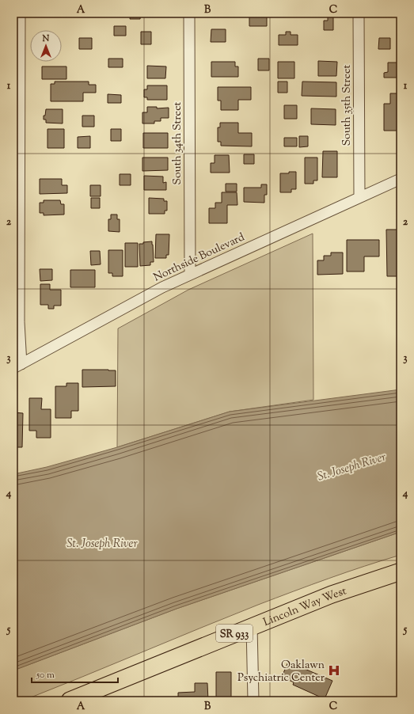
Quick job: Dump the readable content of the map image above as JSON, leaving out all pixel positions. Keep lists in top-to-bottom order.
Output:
{
  "streets": {
    "main road": ["Lincoln Way West", "SR 933"],
    "street": ["South 35th Street", "South 34th Street", "Northside Boulevard"]
  },
  "crossings": [
    ["South 35th Street", "Northside Boulevard"],
    ["South 34th Street", "Northside Boulevard"]
  ],
  "water": ["St. Joseph River"],
  "places": {
    "hospital": ["Oaklawn Psychiatric Center"]
  },
  "scale_bar": "50 m",
  "north": "top",
  "grid": {
    "columns": ["A", "B", "C"],
    "rows": [
      "1",
      "2",
      "3",
      "4",
      "5"
    ]
  }
}
